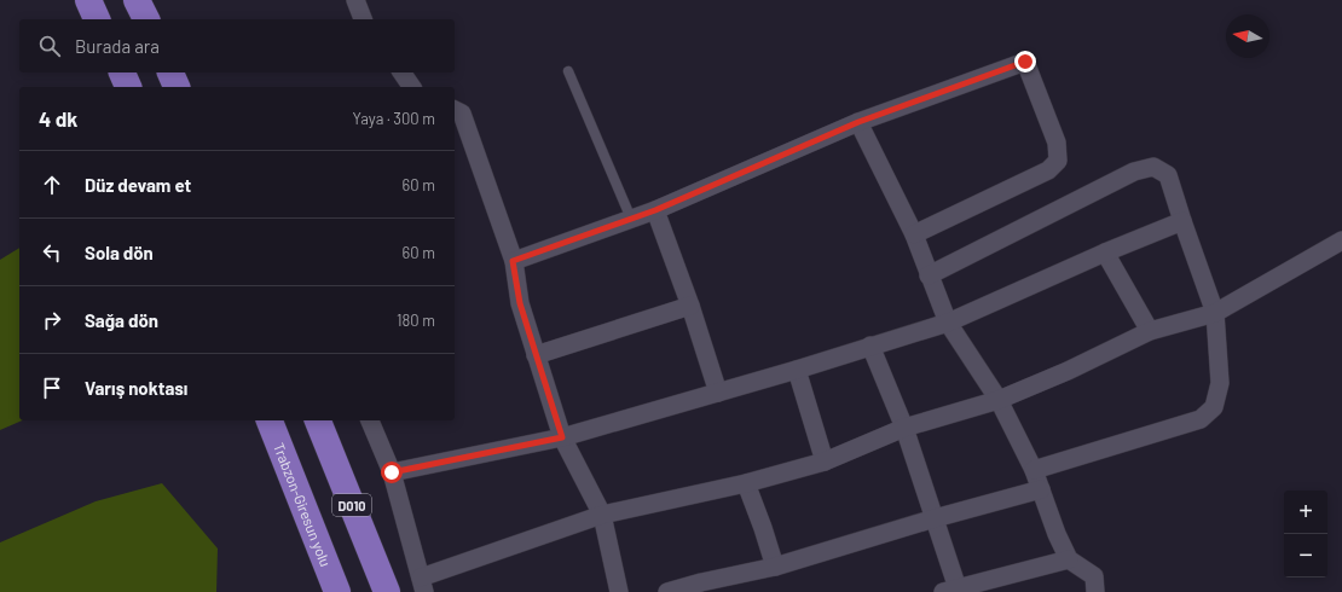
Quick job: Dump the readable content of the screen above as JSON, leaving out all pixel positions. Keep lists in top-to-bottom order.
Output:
{
  "streets": {
    "highway": ["Trabzon-Giresun yolu", "D010"]
  },
  "north": "left",
  "page": {
    "search": "Burada ara",
    "heading": ["4 dk", "Yaya · 300 m"],
    "list": [
      ["Düz devam et", "60 m"],
      ["Sola dön", "60 m"],
      ["Sağa dön", "180 m"],
      "Varış noktası"
    ],
    "map_buttons": ["+", "−"]
  }
}
